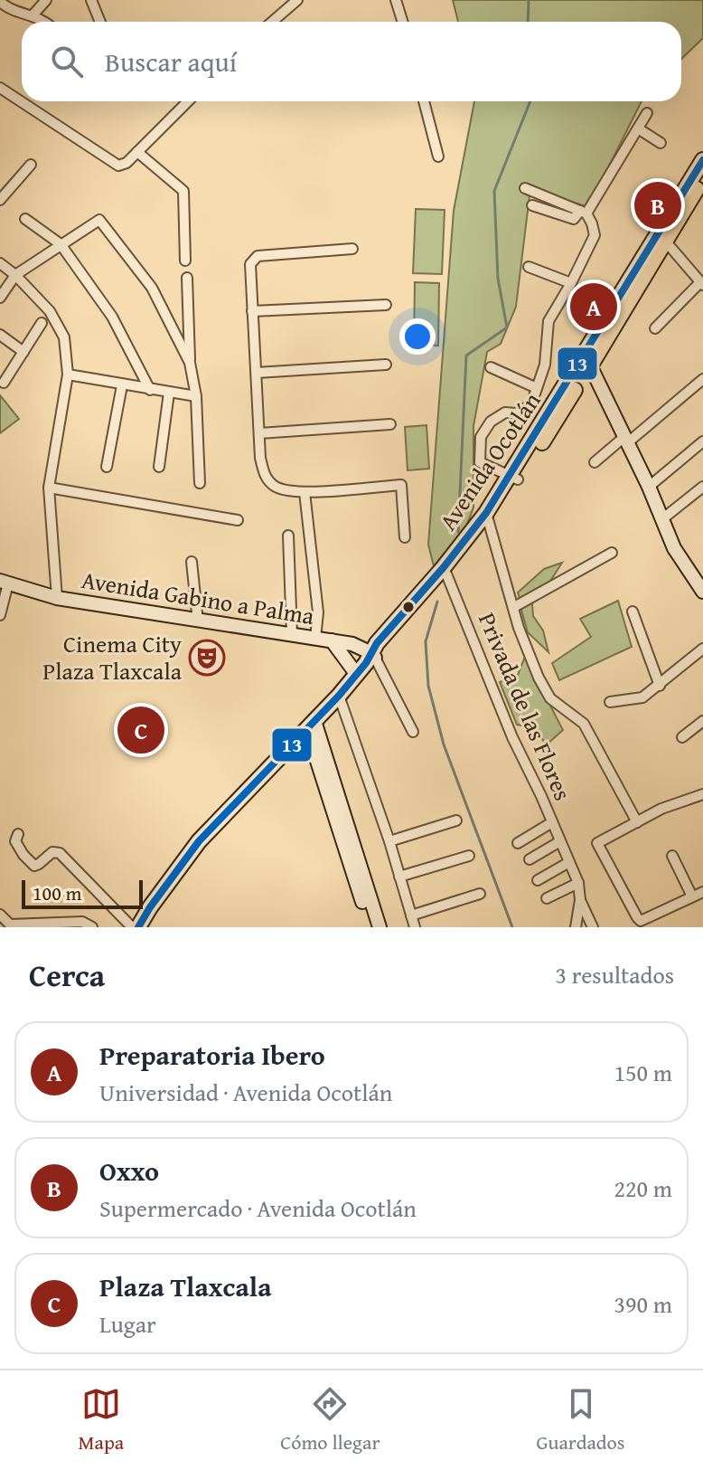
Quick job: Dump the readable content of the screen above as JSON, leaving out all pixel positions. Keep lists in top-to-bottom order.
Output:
{
  "streets": {
    "main road": ["Avenida Ocotlán"],
    "street": ["Avenida Gabino a Palma", "Privada de las Flores"]
  },
  "crossings": [
    ["Avenida Ocotlán", "Avenida Gabino a Palma"],
    ["Avenida Ocotlán", "Privada de las Flores"]
  ],
  "places": {
    "theatre": ["Cinema City Plaza Tlaxcala"]
  },
  "lines": ["transit line 13"],
  "scale_bar": "100 m",
  "page": {
    "search": "Buscar aquí",
    "pins": ["B", "A", "C"],
    "scale": "100 m",
    "heading": ["Cerca", "3 resultados"],
    "list": [
      {
        "mark": "A",
        "name": "Preparatoria Ibero",
        "note": "Universidad · Avenida Ocotlán",
        "value": "150 m"
      },
      {
        "mark": "B",
        "name": "Oxxo",
        "note": "Supermercado · Avenida Ocotlán",
        "value": "220 m"
      },
      {
        "mark": "C",
        "name": "Plaza Tlaxcala",
        "note": "Lugar",
        "value": "390 m"
      }
    ],
    "nav": ["Mapa", "Cómo llegar", "Guardados"]
  }
}
